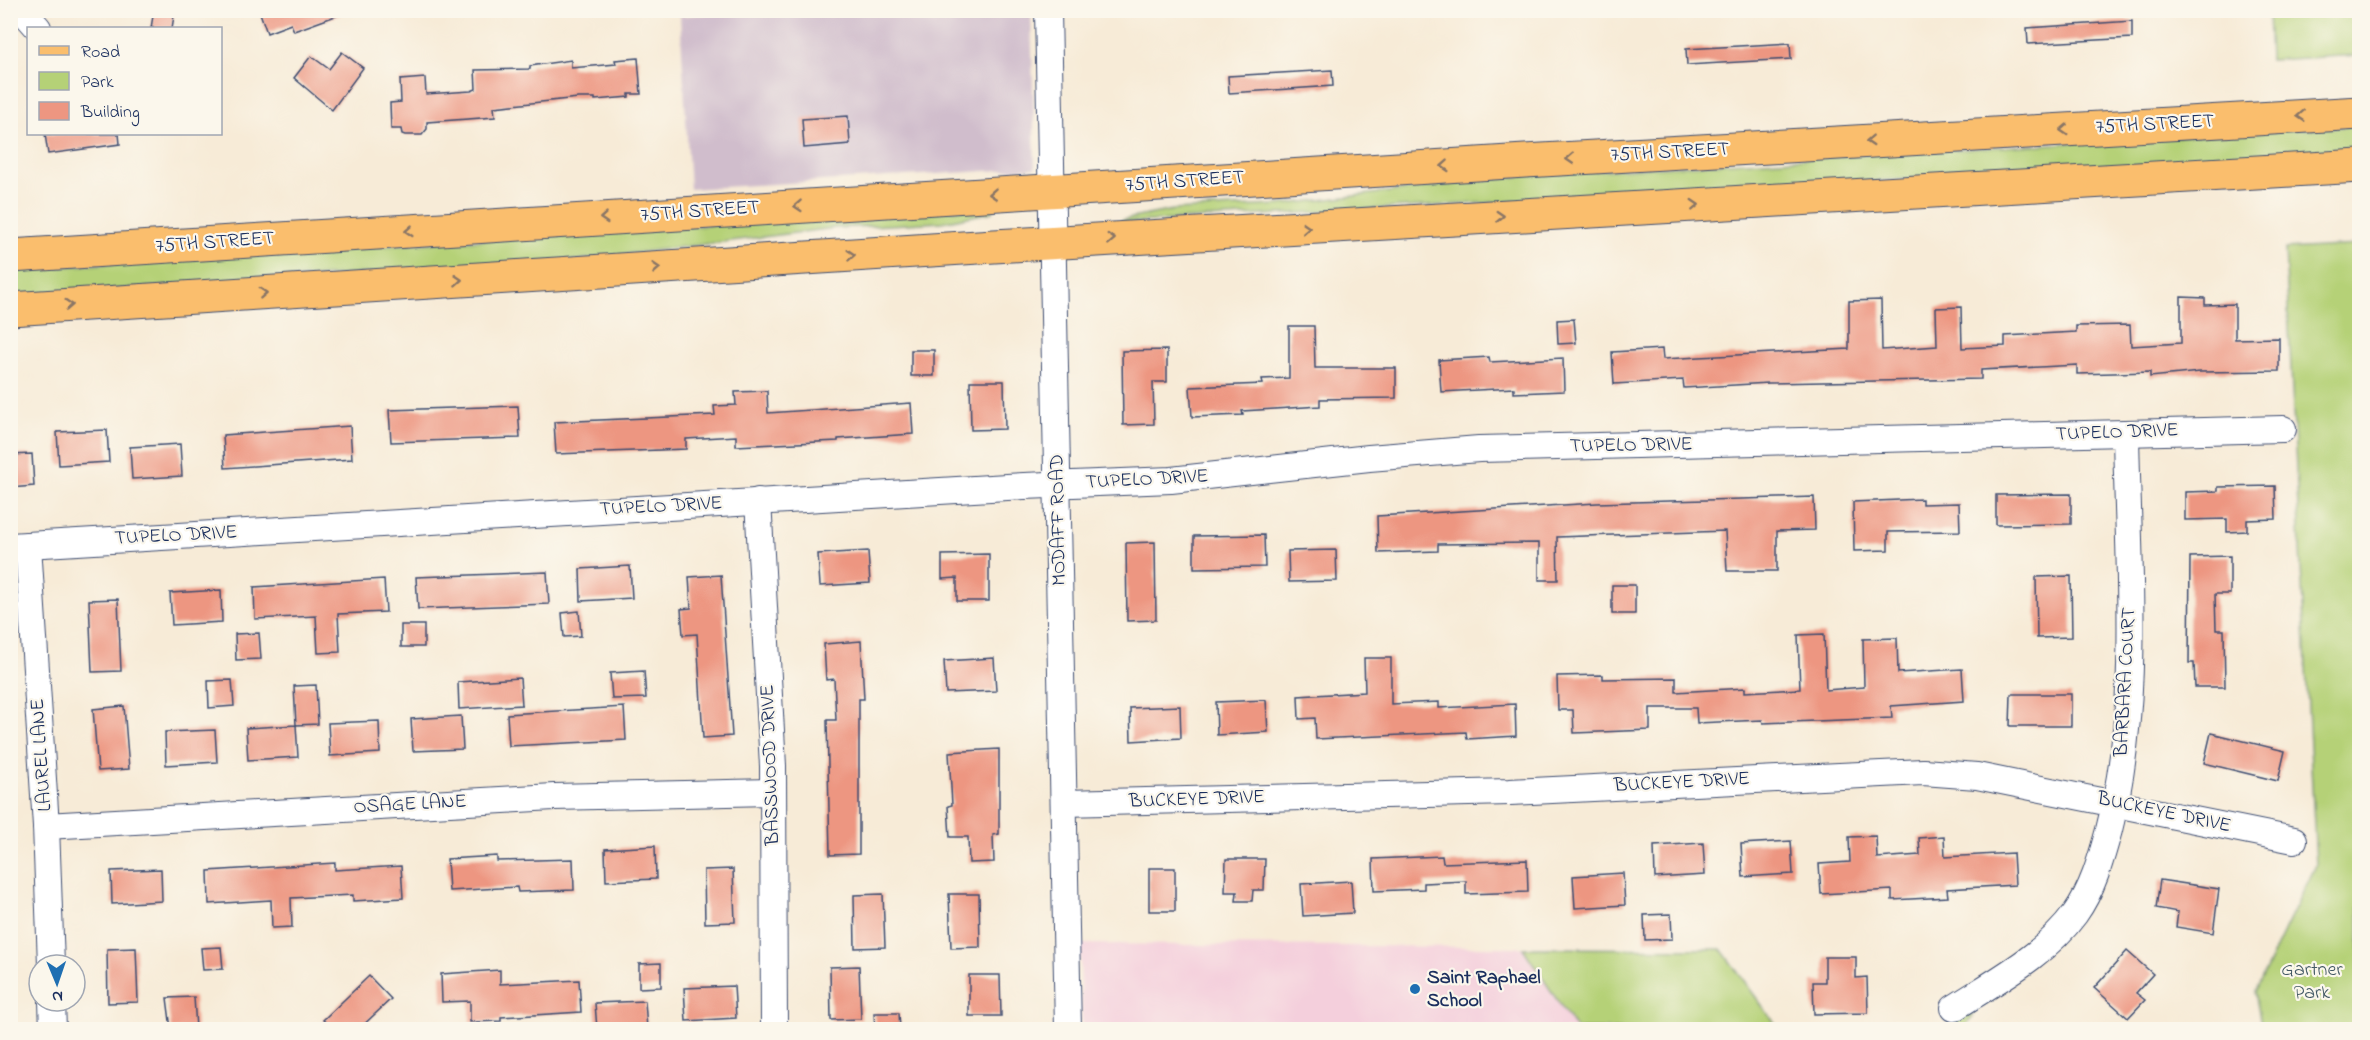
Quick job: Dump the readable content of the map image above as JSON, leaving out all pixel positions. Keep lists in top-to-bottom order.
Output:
{
  "streets": {
    "main road": ["75TH STREET"],
    "street": [
      "TUPELO DRIVE",
      "MODAFF ROAD",
      "BARBARA COURT",
      "LAUREL LANE",
      "BASSWOOD DRIVE",
      "BUCKEYE DRIVE",
      "OSAGE LANE"
    ]
  },
  "crossings": [
    ["75TH STREET", "MODAFF ROAD"],
    ["TUPELO DRIVE", "MODAFF ROAD"],
    ["TUPELO DRIVE", "BARBARA COURT"],
    ["TUPELO DRIVE", "LAUREL LANE"],
    ["TUPELO DRIVE", "BASSWOOD DRIVE"],
    ["MODAFF ROAD", "BUCKEYE DRIVE"],
    ["BARBARA COURT", "BUCKEYE DRIVE"],
    ["LAUREL LANE", "OSAGE LANE"],
    ["BASSWOOD DRIVE", "OSAGE LANE"]
  ],
  "parks": ["Gartner Park"],
  "places": ["Saint Raphael School"],
  "legend": ["Road", "Park", "Building"],
  "north": "bottom"
}
